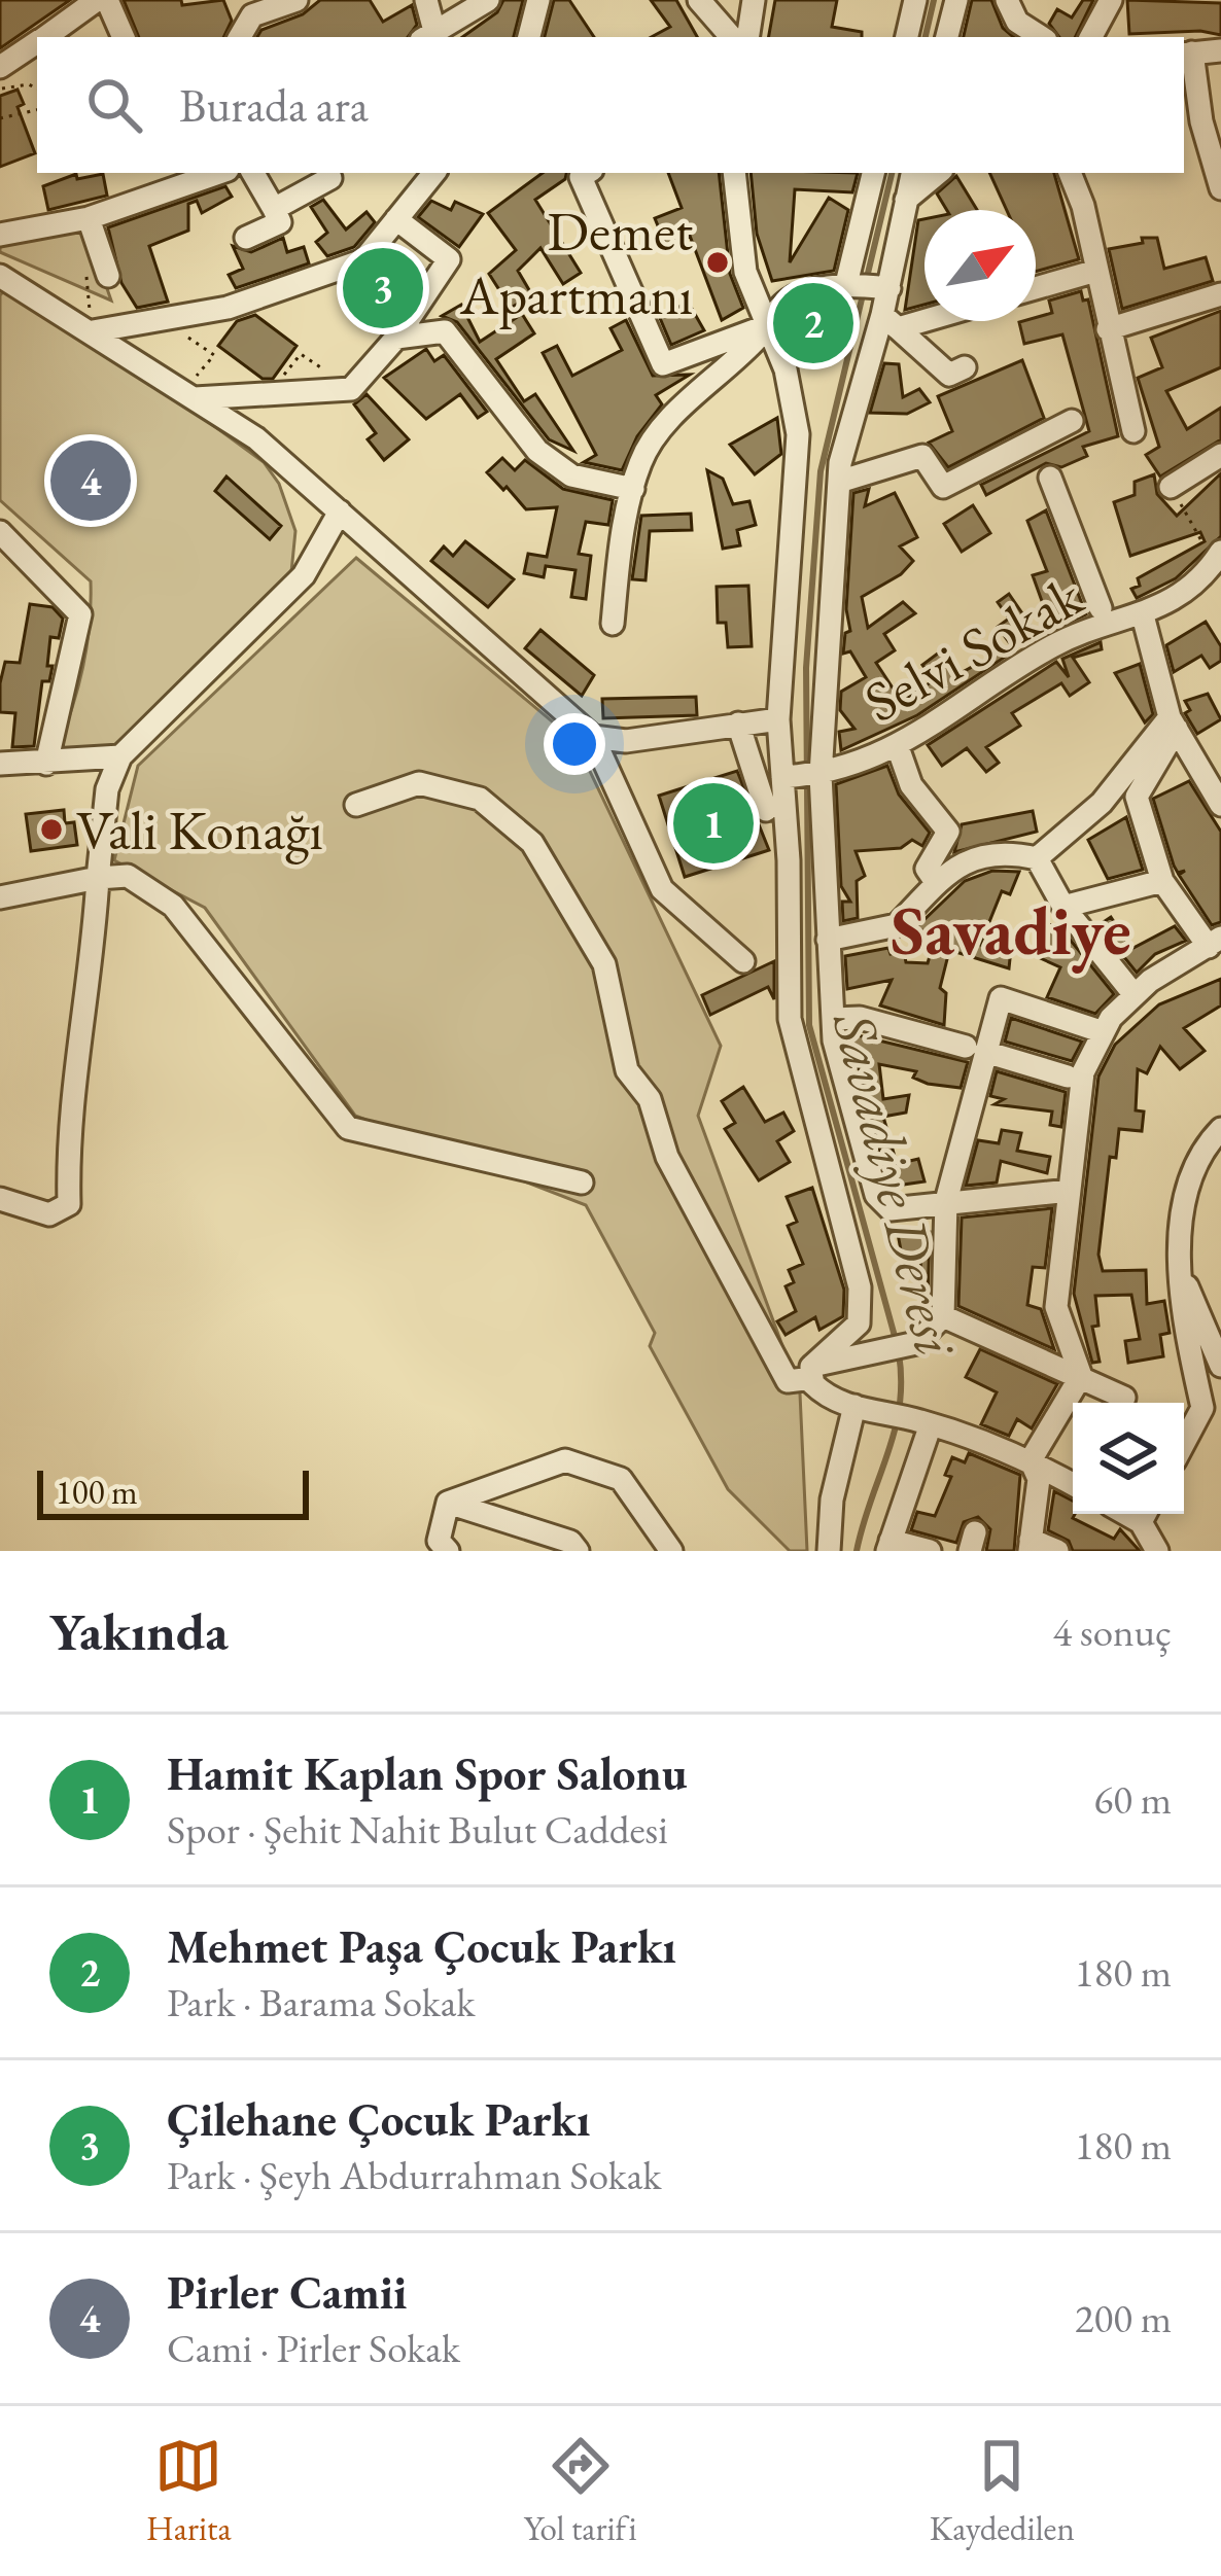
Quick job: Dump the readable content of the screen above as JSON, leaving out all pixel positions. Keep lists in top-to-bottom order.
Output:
{
  "streets": {
    "street": ["Selvi Sokak"]
  },
  "districts": ["Savadiye"],
  "water": ["Savadiye Deresi"],
  "places": ["Demet Apartmanı", "Vali Konağı"],
  "scale_bar": "100 m",
  "north": "top right",
  "page": {
    "search": "Burada ara",
    "pins": [
      "3",
      "2",
      "4",
      "1"
    ],
    "scale": "100 m",
    "heading": ["Yakında", "4 sonuç"],
    "list": [
      {
        "mark": "1",
        "name": "Hamit Kaplan Spor Salonu",
        "note": "Spor · Şehit Nahit Bulut Caddesi",
        "value": "60 m"
      },
      {
        "mark": "2",
        "name": "Mehmet Paşa Çocuk Parkı",
        "note": "Park · Barama Sokak",
        "value": "180 m"
      },
      {
        "mark": "3",
        "name": "Çilehane Çocuk Parkı",
        "note": "Park · Şeyh Abdurrahman Sokak",
        "value": "180 m"
      },
      {
        "mark": "4",
        "name": "Pirler Camii",
        "note": "Cami · Pirler Sokak",
        "value": "200 m"
      }
    ],
    "nav": ["Harita", "Yol tarifi", "Kaydedilen"]
  }
}
